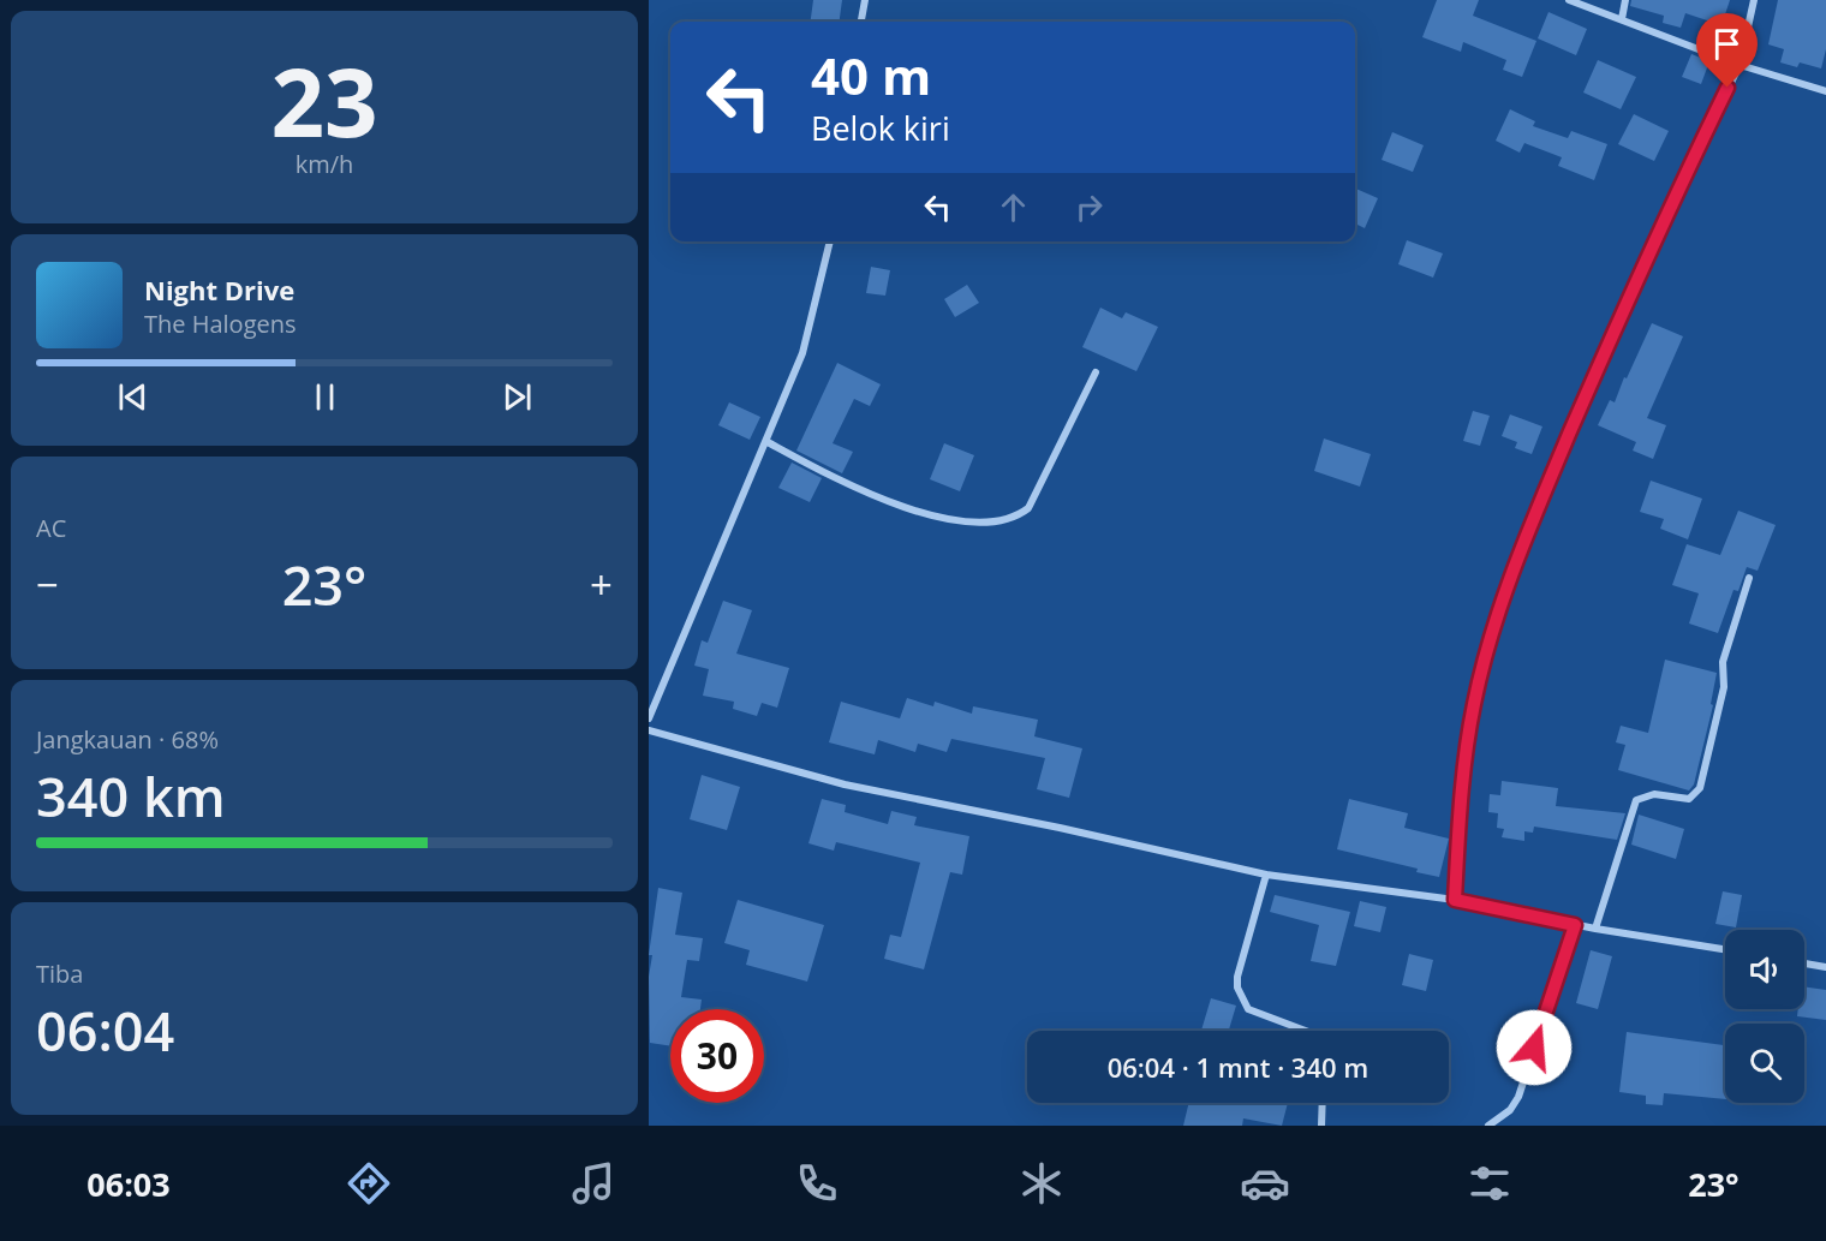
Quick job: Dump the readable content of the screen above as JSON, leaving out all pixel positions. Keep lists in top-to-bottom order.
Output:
{
  "page": {
    "tile": [
      ["23", "km/h"],
      "AC",
      ["Jangkauan · 68%", "340 km"],
      ["Tiba", "06:04"]
    ],
    "turn": ["40 m", "Belok kiri"],
    "song": ["Night Drive", "The Halogens"],
    "heat": ["−", "23°", "+"],
    "limit": "30",
    "trip": "06:04 · 1 mnt · 340 m",
    "tabs": ["06:03", "23°"]
  }
}
